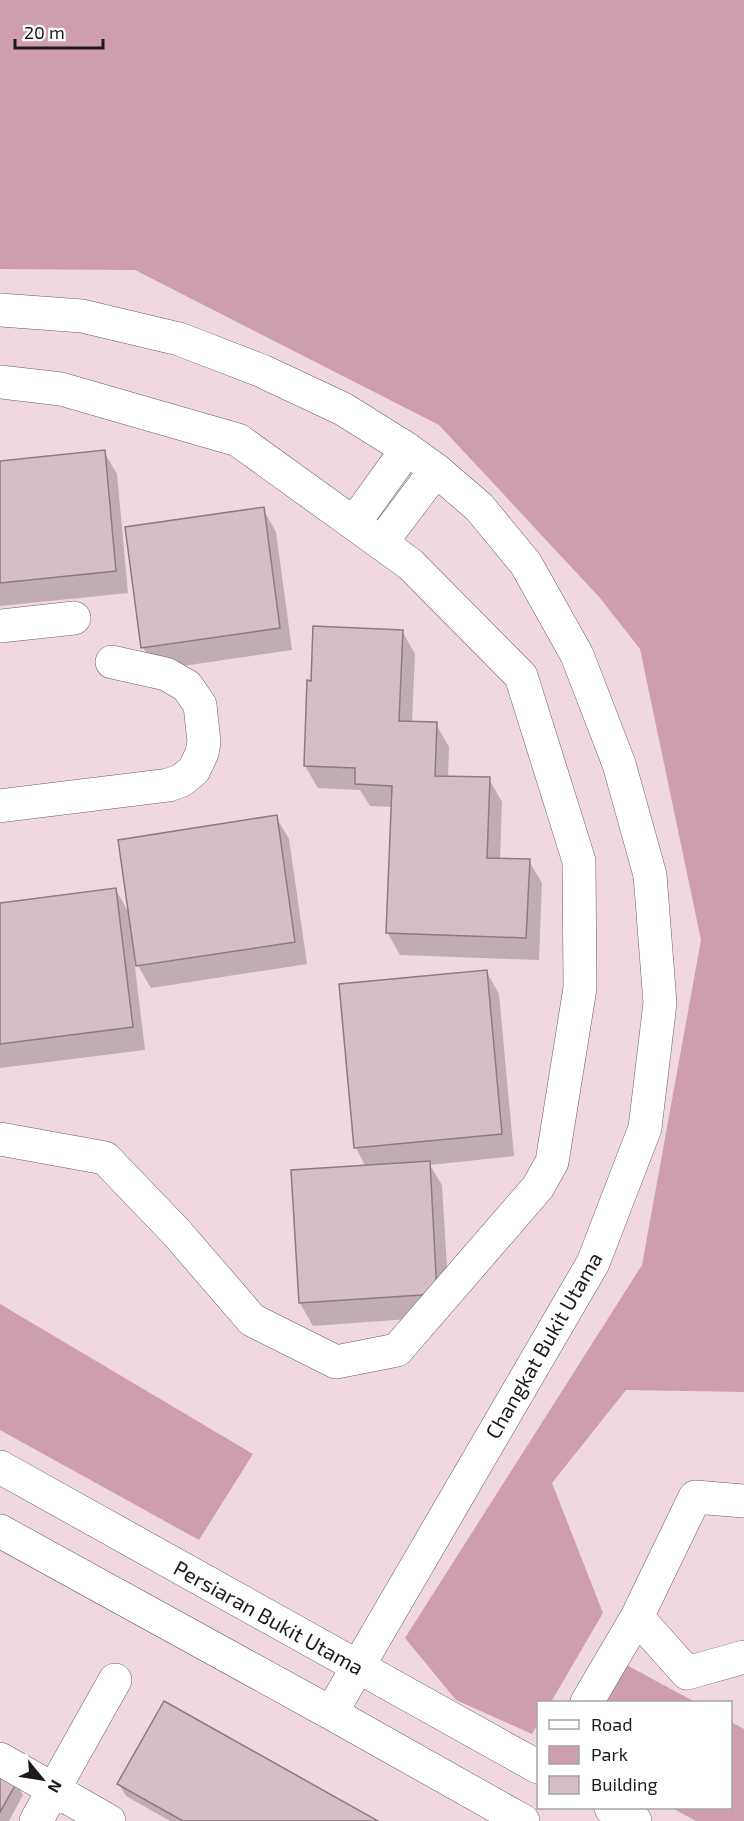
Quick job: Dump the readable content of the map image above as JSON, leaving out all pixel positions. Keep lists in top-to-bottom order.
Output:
{
  "streets": {
    "street": ["Changkat Bukit Utama", "Persiaran Bukit Utama"]
  },
  "crossings": [
    ["Changkat Bukit Utama", "Persiaran Bukit Utama"]
  ],
  "legend": ["Road", "Park", "Building"],
  "scale_bar": "20 m",
  "north": "bottom right"
}
